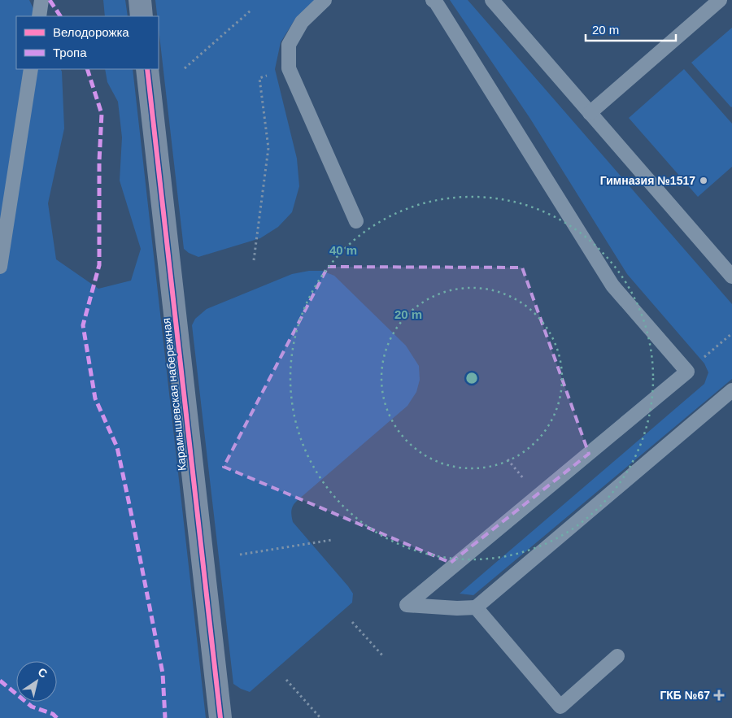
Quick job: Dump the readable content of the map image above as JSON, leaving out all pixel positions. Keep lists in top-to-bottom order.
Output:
{
  "streets": {
    "street": ["Карамышевская набережная"]
  },
  "places": {
    "other": ["Гимназия №1517"],
    "health": ["ГКБ №67"]
  },
  "legend": ["Велодорожка", "Тропа"],
  "scale_bar": "20 m",
  "north": "top right",
  "rings": ["40 m", "20 m"]
}
